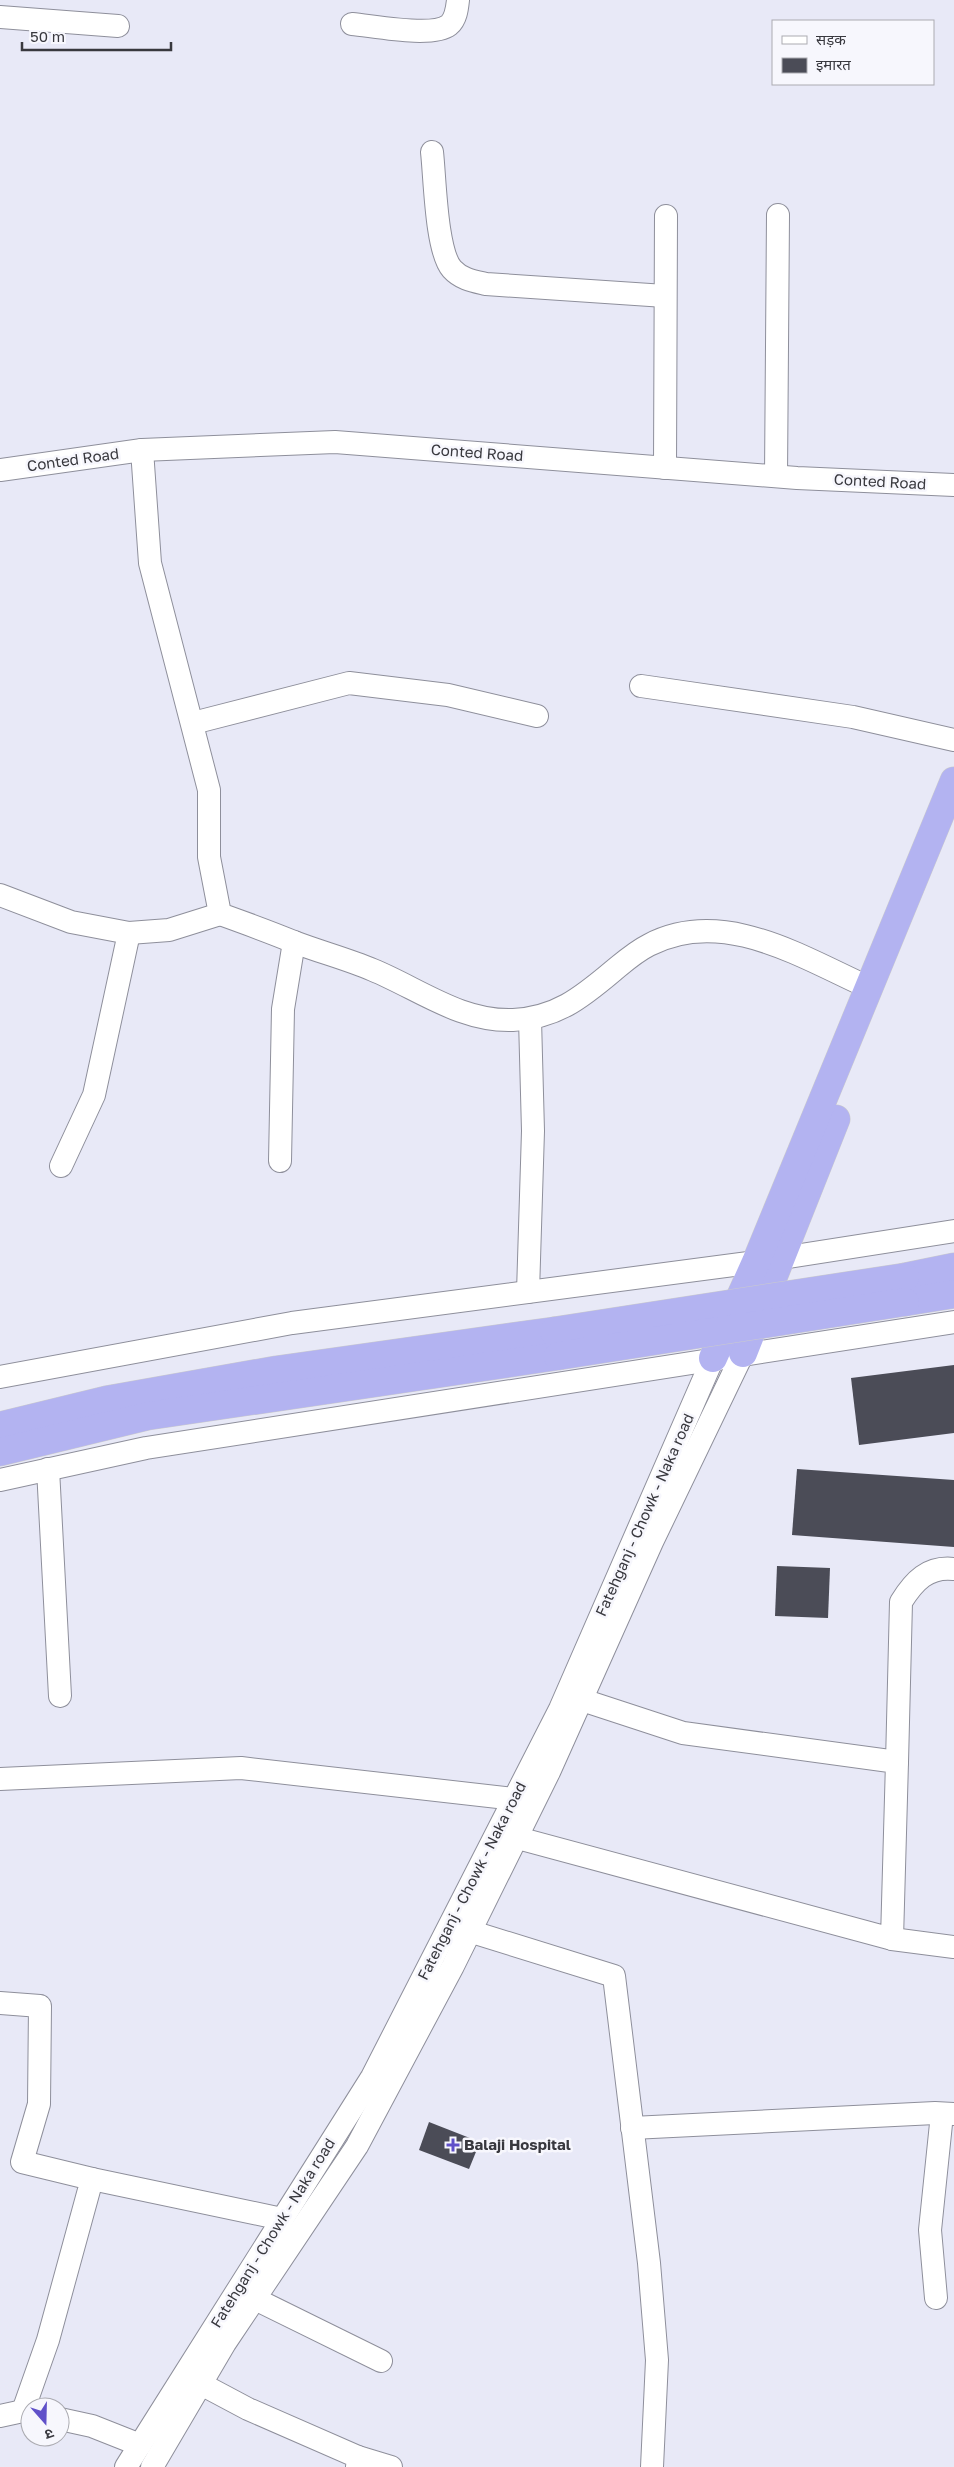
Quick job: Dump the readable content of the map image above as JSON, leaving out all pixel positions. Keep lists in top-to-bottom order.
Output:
{
  "streets": {
    "highway": ["Fatehganj - Chowk - Naka road"],
    "street": ["Conted Road"]
  },
  "places": {
    "health": ["Balaji Hospital"]
  },
  "legend": ["सड़क", "इमारत"],
  "scale_bar": "50 m",
  "north": "bottom"
}
